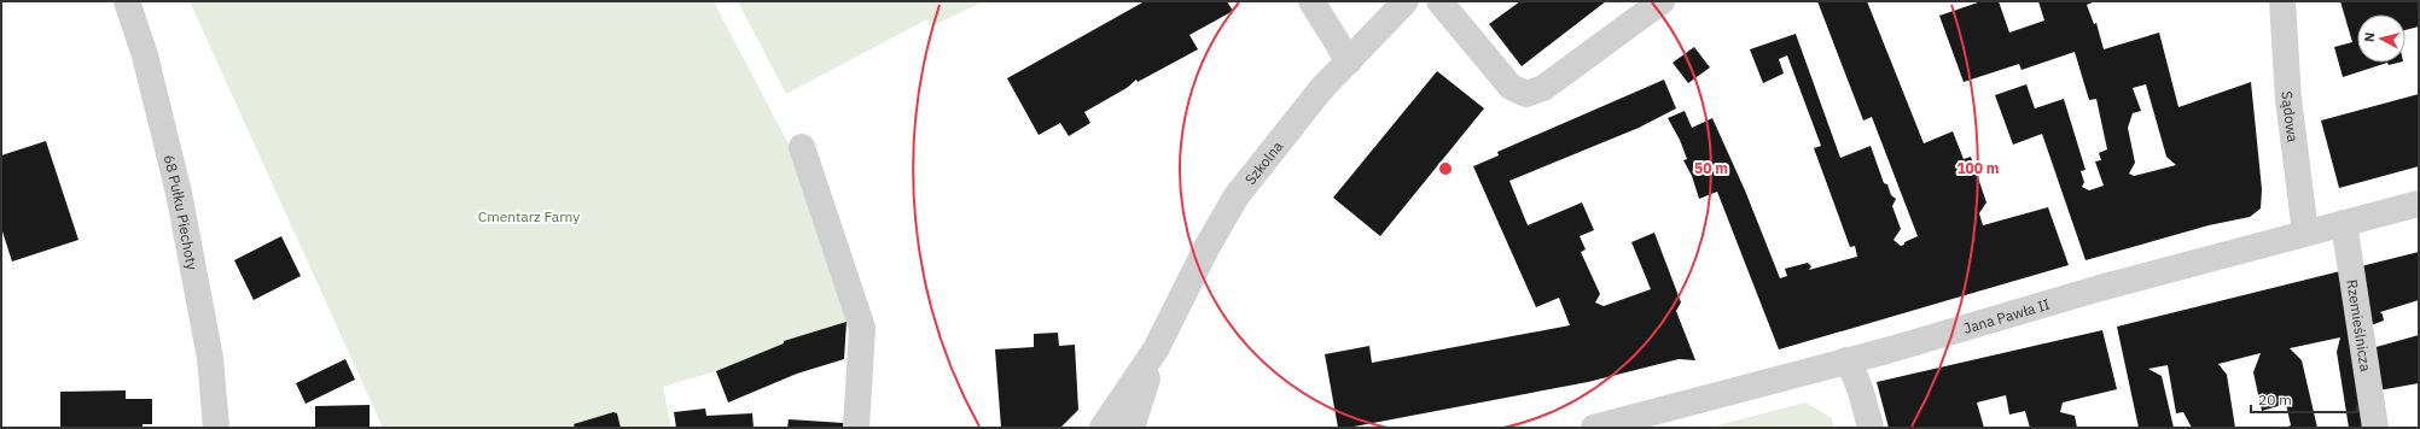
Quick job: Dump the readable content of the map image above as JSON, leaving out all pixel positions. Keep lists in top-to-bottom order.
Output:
{
  "streets": {
    "street": [
      "Sądowa",
      "Szkolna",
      "68 Pułku Piechoty",
      "Jana Pawła II",
      "Rzemieślnicza"
    ]
  },
  "crossings": [
    ["Sądowa", "Jana Pawła II"],
    ["Jana Pawła II", "Rzemieślnicza"]
  ],
  "parks": ["Cmentarz Farny"],
  "scale_bar": "20 m",
  "north": "left",
  "rings": ["50 m", "100 m"]
}
